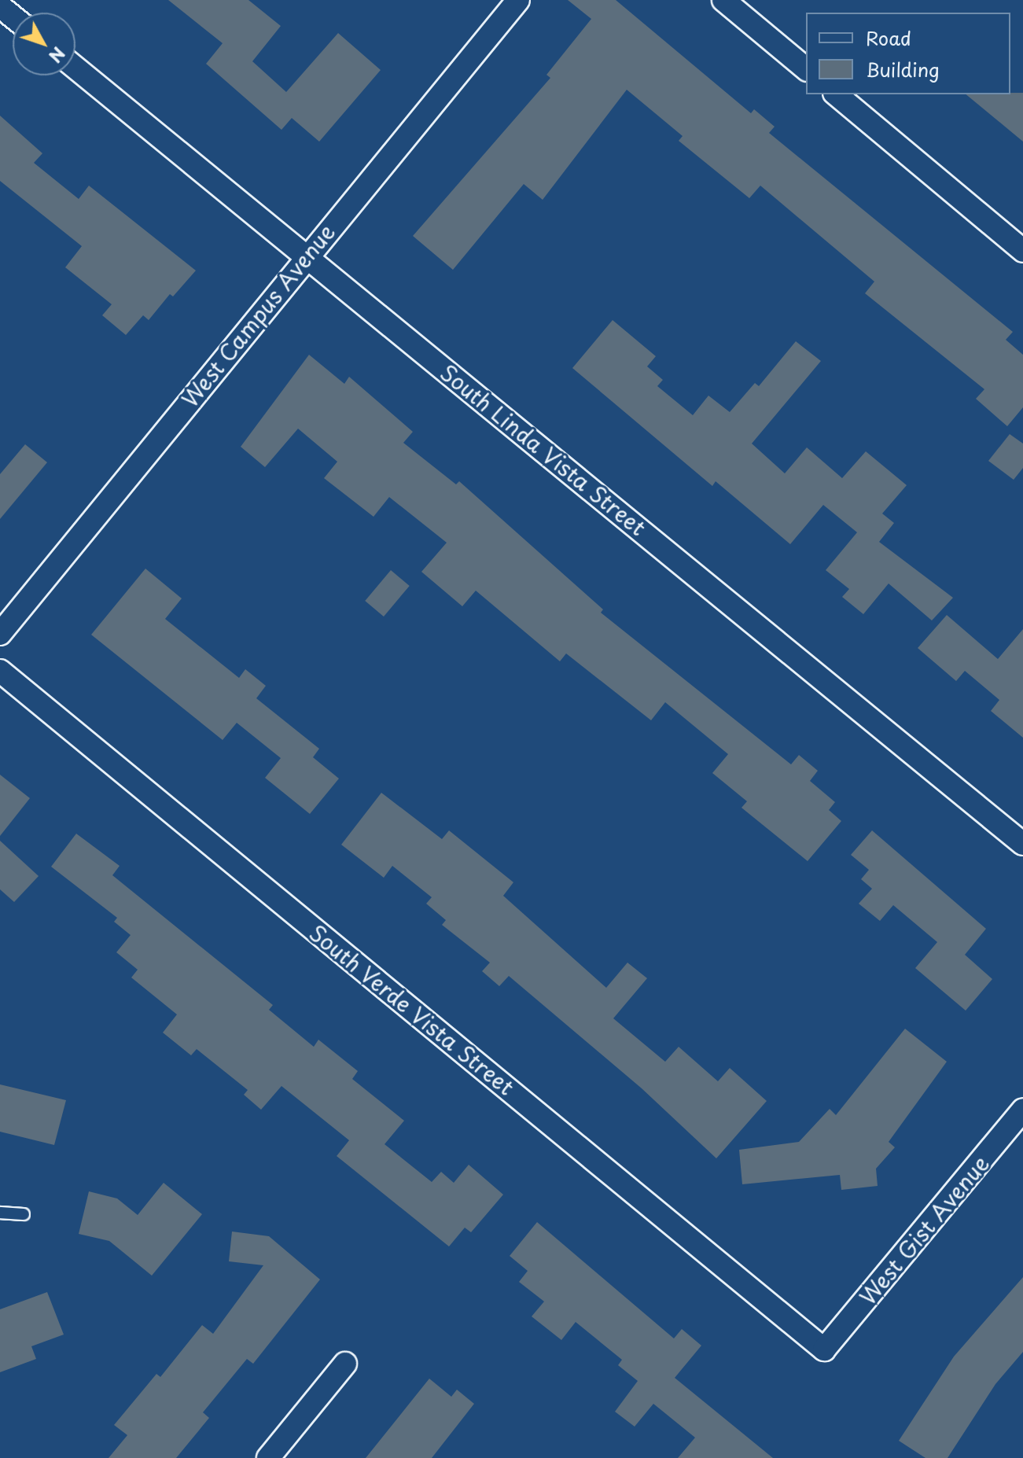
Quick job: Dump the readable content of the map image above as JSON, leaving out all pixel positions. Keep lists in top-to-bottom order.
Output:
{
  "streets": {
    "street": [
      "West Campus Avenue",
      "South Linda Vista Street",
      "South Verde Vista Street",
      "West Gist Avenue"
    ]
  },
  "crossings": [
    ["West Campus Avenue", "South Linda Vista Street"],
    ["South Verde Vista Street", "West Gist Avenue"]
  ],
  "legend": ["Road", "Building"],
  "north": "bottom right"
}
